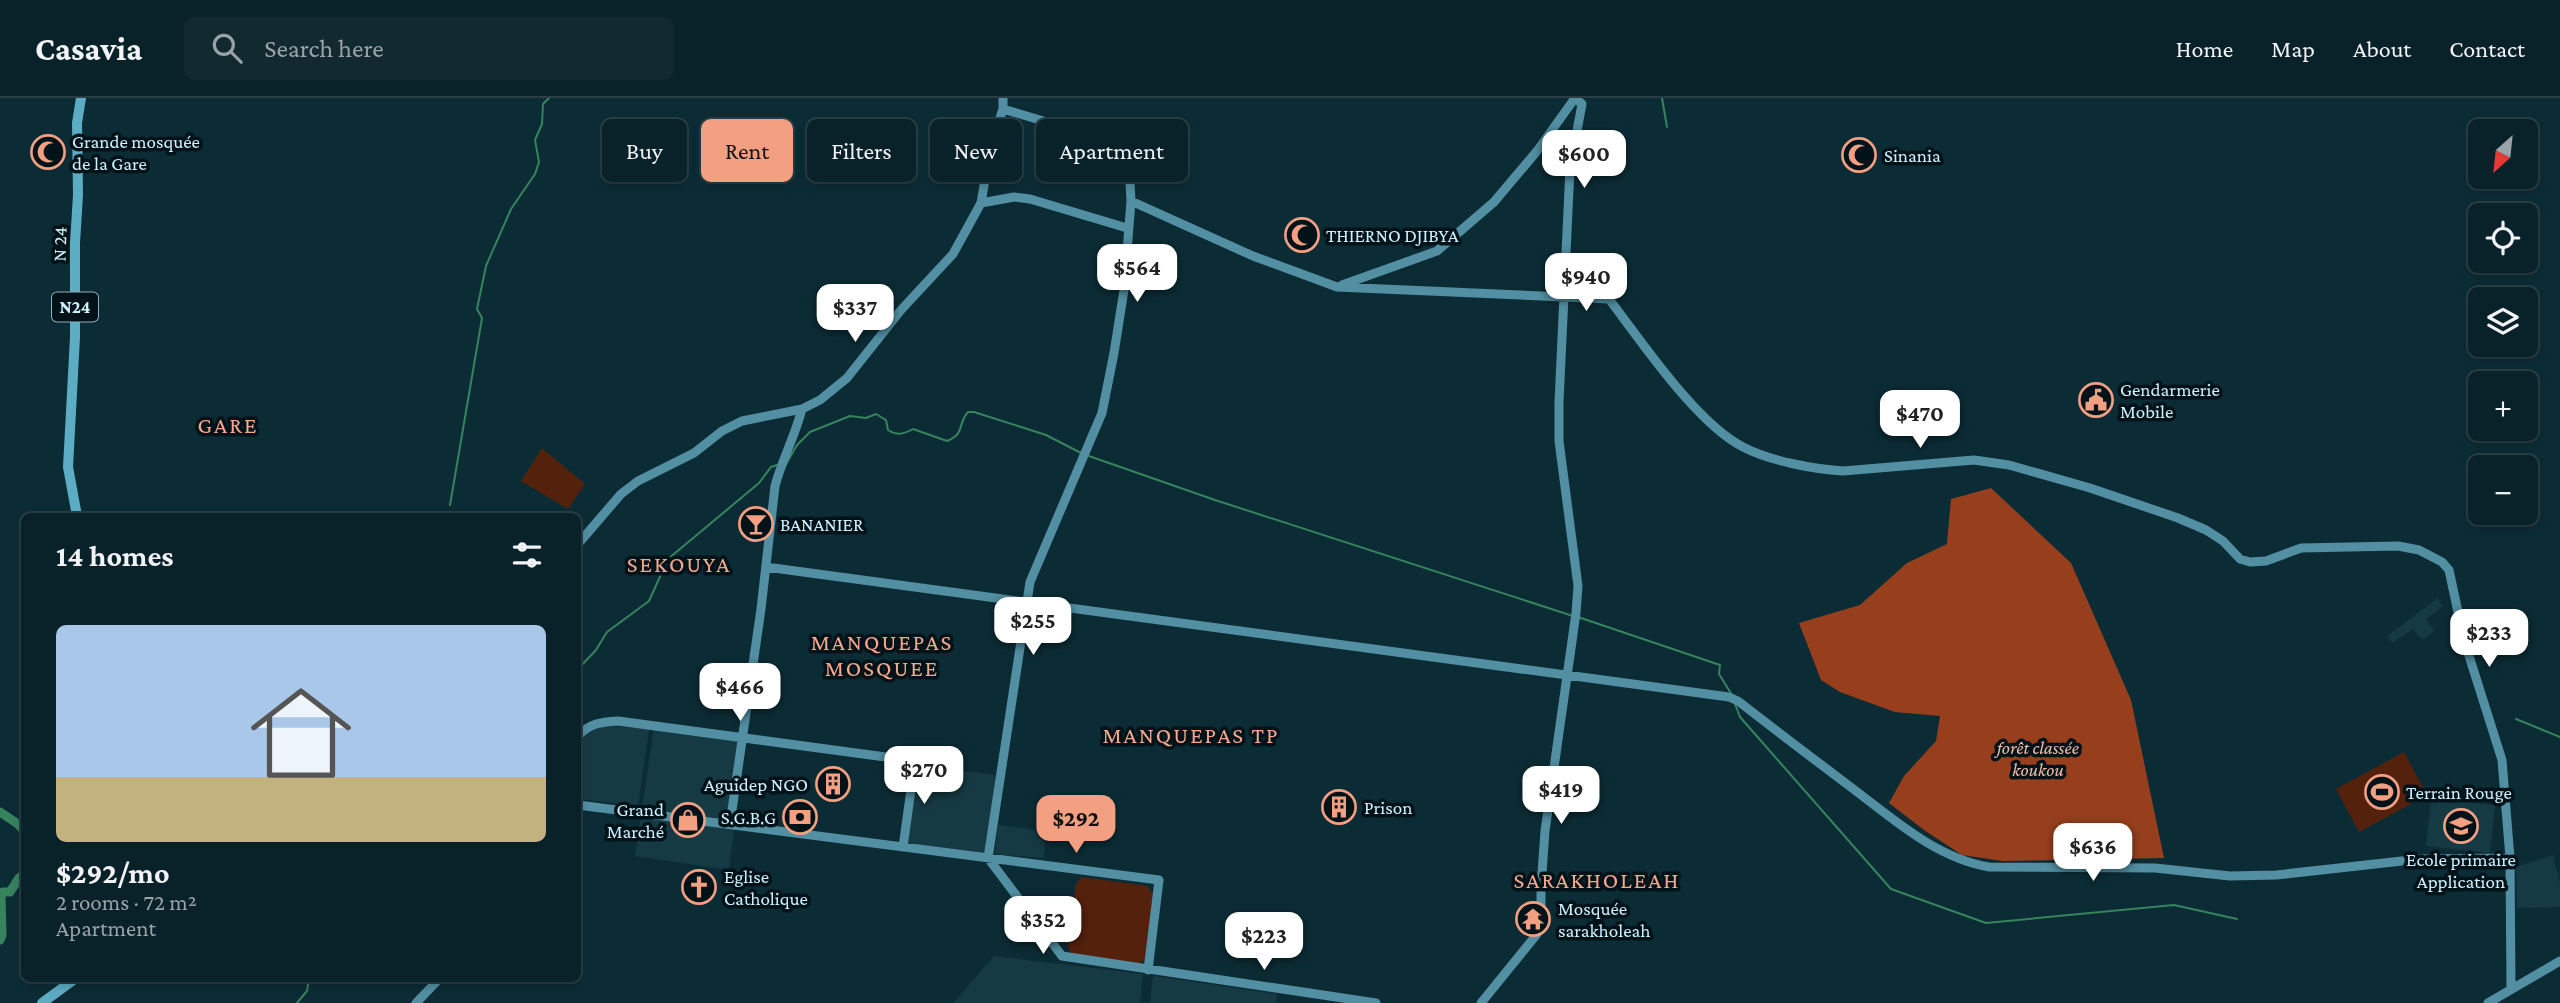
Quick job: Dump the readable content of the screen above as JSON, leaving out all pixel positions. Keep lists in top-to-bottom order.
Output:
{
  "streets": {
    "main road": ["N 24", "N24"]
  },
  "districts": [
    "GARE",
    "SEKOUYA",
    "MANQUEPAS MOSQUEE",
    "MANQUEPAS TP",
    "SARAKHOLEAH"
  ],
  "parks": ["forêt classée koukou"],
  "places": {
    "mosque": ["Grande mosquée de la Gare", "Sinania", "THIERNO DJIBYA"],
    "public building": ["Gendarmerie Mobile"],
    "bar": ["BANANIER"],
    "building": ["Aguidep NGO", "Prison"],
    "sports": ["Terrain Rouge"],
    "bank": ["S.G.B.G"],
    "shop": ["Grand Marché"],
    "school or university": ["Ecole primaire Application"],
    "church": ["Eglise Catholique"],
    "temple": ["Mosquée sarakholeah"]
  },
  "north": "bottom left",
  "page": {
    "header": "Casavia",
    "search": "Search here",
    "nav": [
      "Home",
      "Map",
      "About",
      "Contact"
    ],
    "map_buttons": ["+", "−"],
    "chip": [
      "Buy",
      "Rent",
      "Filters",
      "New",
      "Apartment"
    ],
    "price": [
      "$600",
      "$564",
      "$940",
      "$337",
      "$470",
      "$255",
      "$233",
      "$466",
      "$270",
      "$419",
      "$292",
      "$636",
      "$352",
      "$223"
    ],
    "heading": "14 homes",
    "list": [
      {
        "name": "$292/mo",
        "note": "2 rooms · 72 m² · Apartment"
      }
    ]
  }
}
